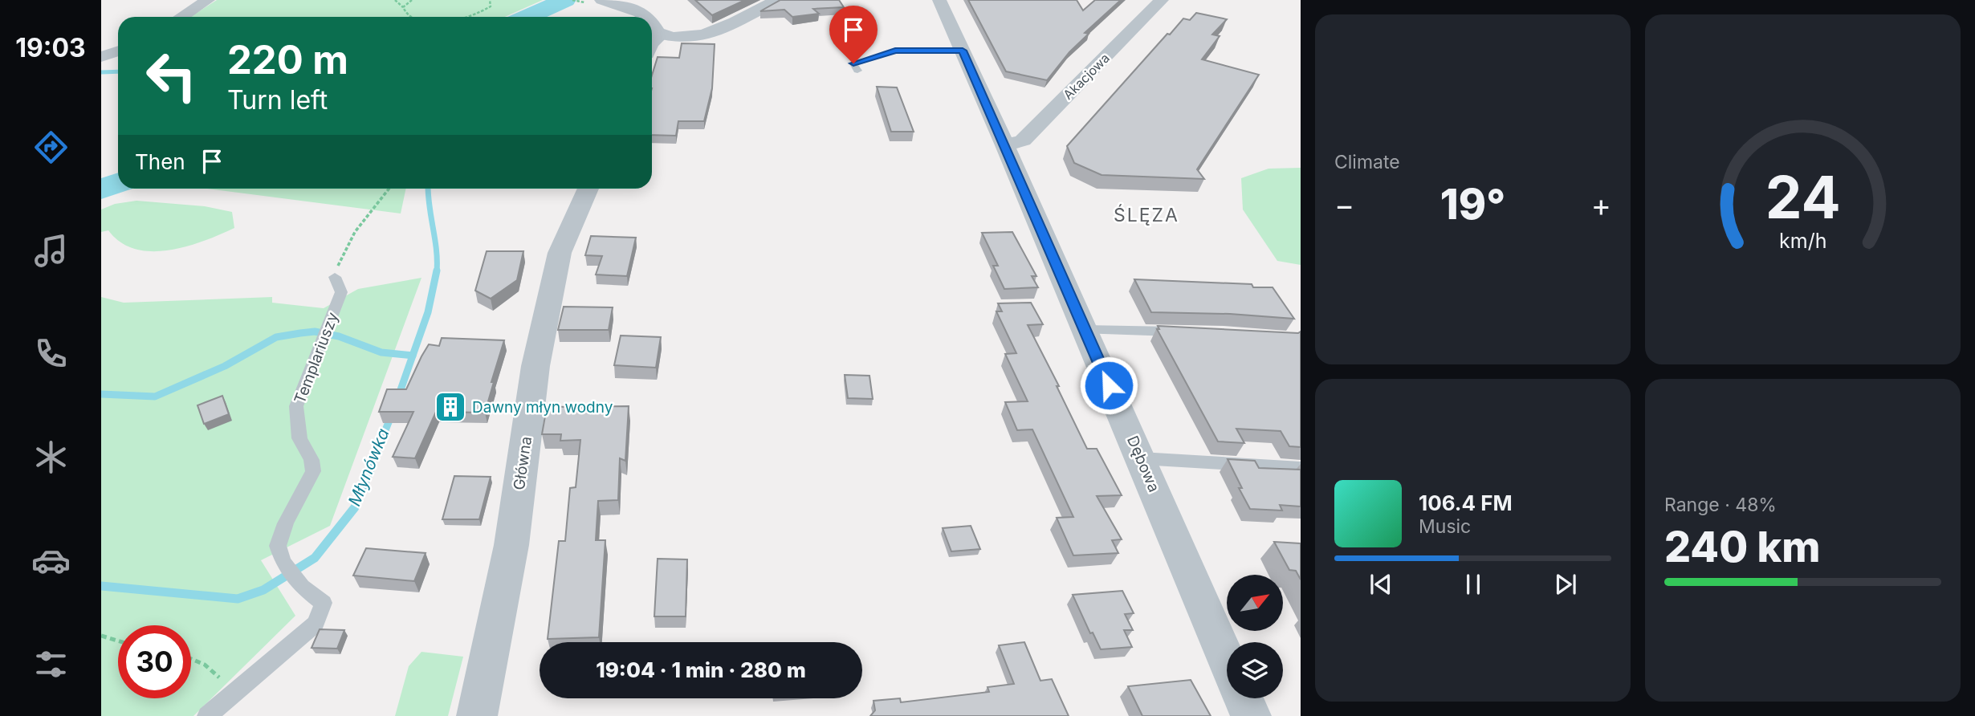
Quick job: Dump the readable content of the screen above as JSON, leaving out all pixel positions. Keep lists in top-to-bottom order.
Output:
{
  "streets": {
    "street": ["Akacjowa", "Główna", "Dębowa"],
    "lane": ["Templariuszy"]
  },
  "crossings": [
    ["Akacjowa", "Dębowa"]
  ],
  "districts": ["ŚLĘZA"],
  "water": ["Młynówka"],
  "places": {
    "building": ["Dawny młyn wodny"]
  },
  "north": "top right",
  "page": {
    "tabs": "19:03",
    "tile": [
      "Climate",
      ["Range · 48%", "240 km"]
    ],
    "turn": ["220 m", "Turn left"],
    "then": "Then",
    "heat": ["−", "19°", "+"],
    "song": ["106.4 FM", "Music"],
    "limit": "30",
    "trip": "19:04 · 1 min · 280 m",
    "gauge": ["24", "km/h"]
  }
}
